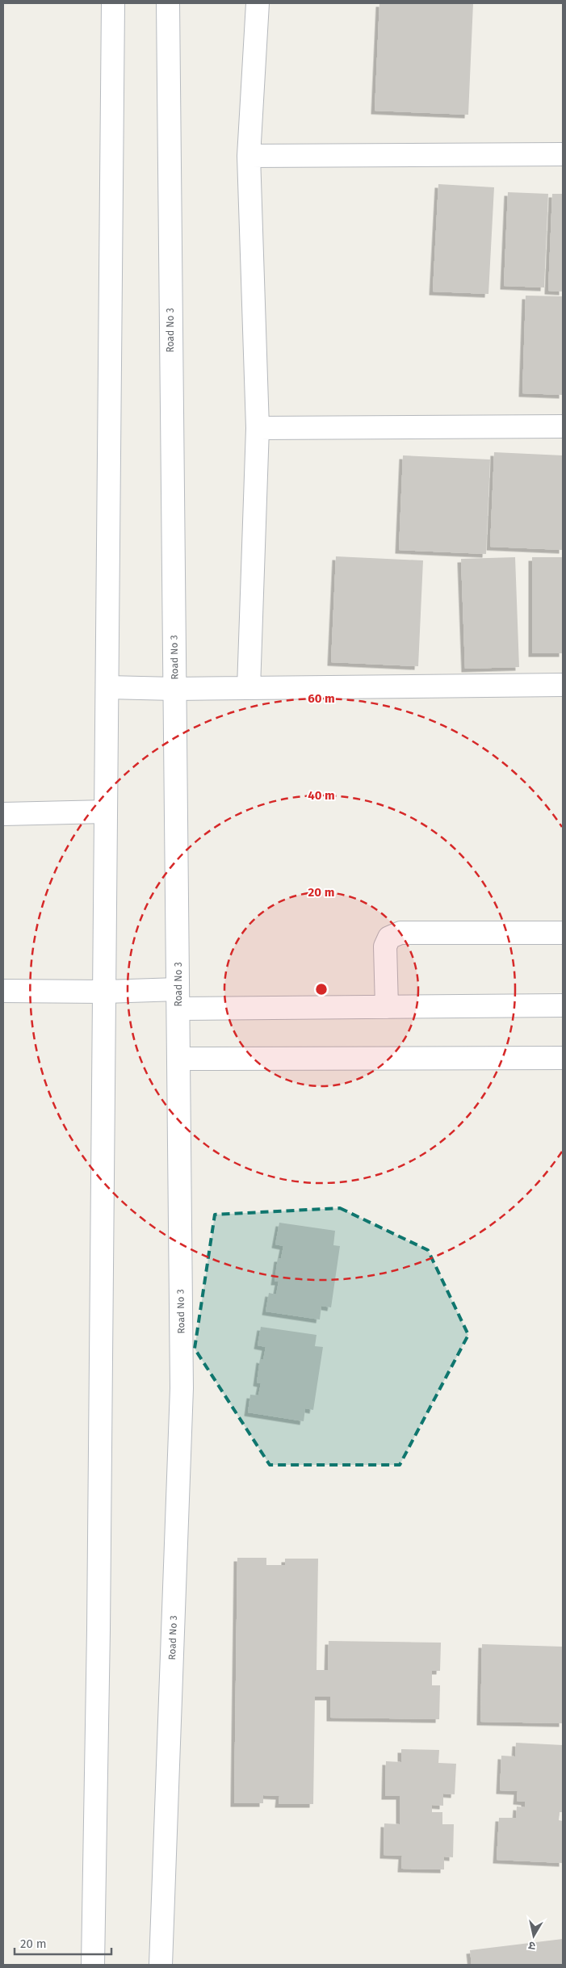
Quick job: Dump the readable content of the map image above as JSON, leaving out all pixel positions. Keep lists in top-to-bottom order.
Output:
{
  "streets": {
    "street": ["Road No 3"]
  },
  "scale_bar": "20 m",
  "north": "bottom",
  "rings": ["60 m", "40 m", "20 m"]
}
